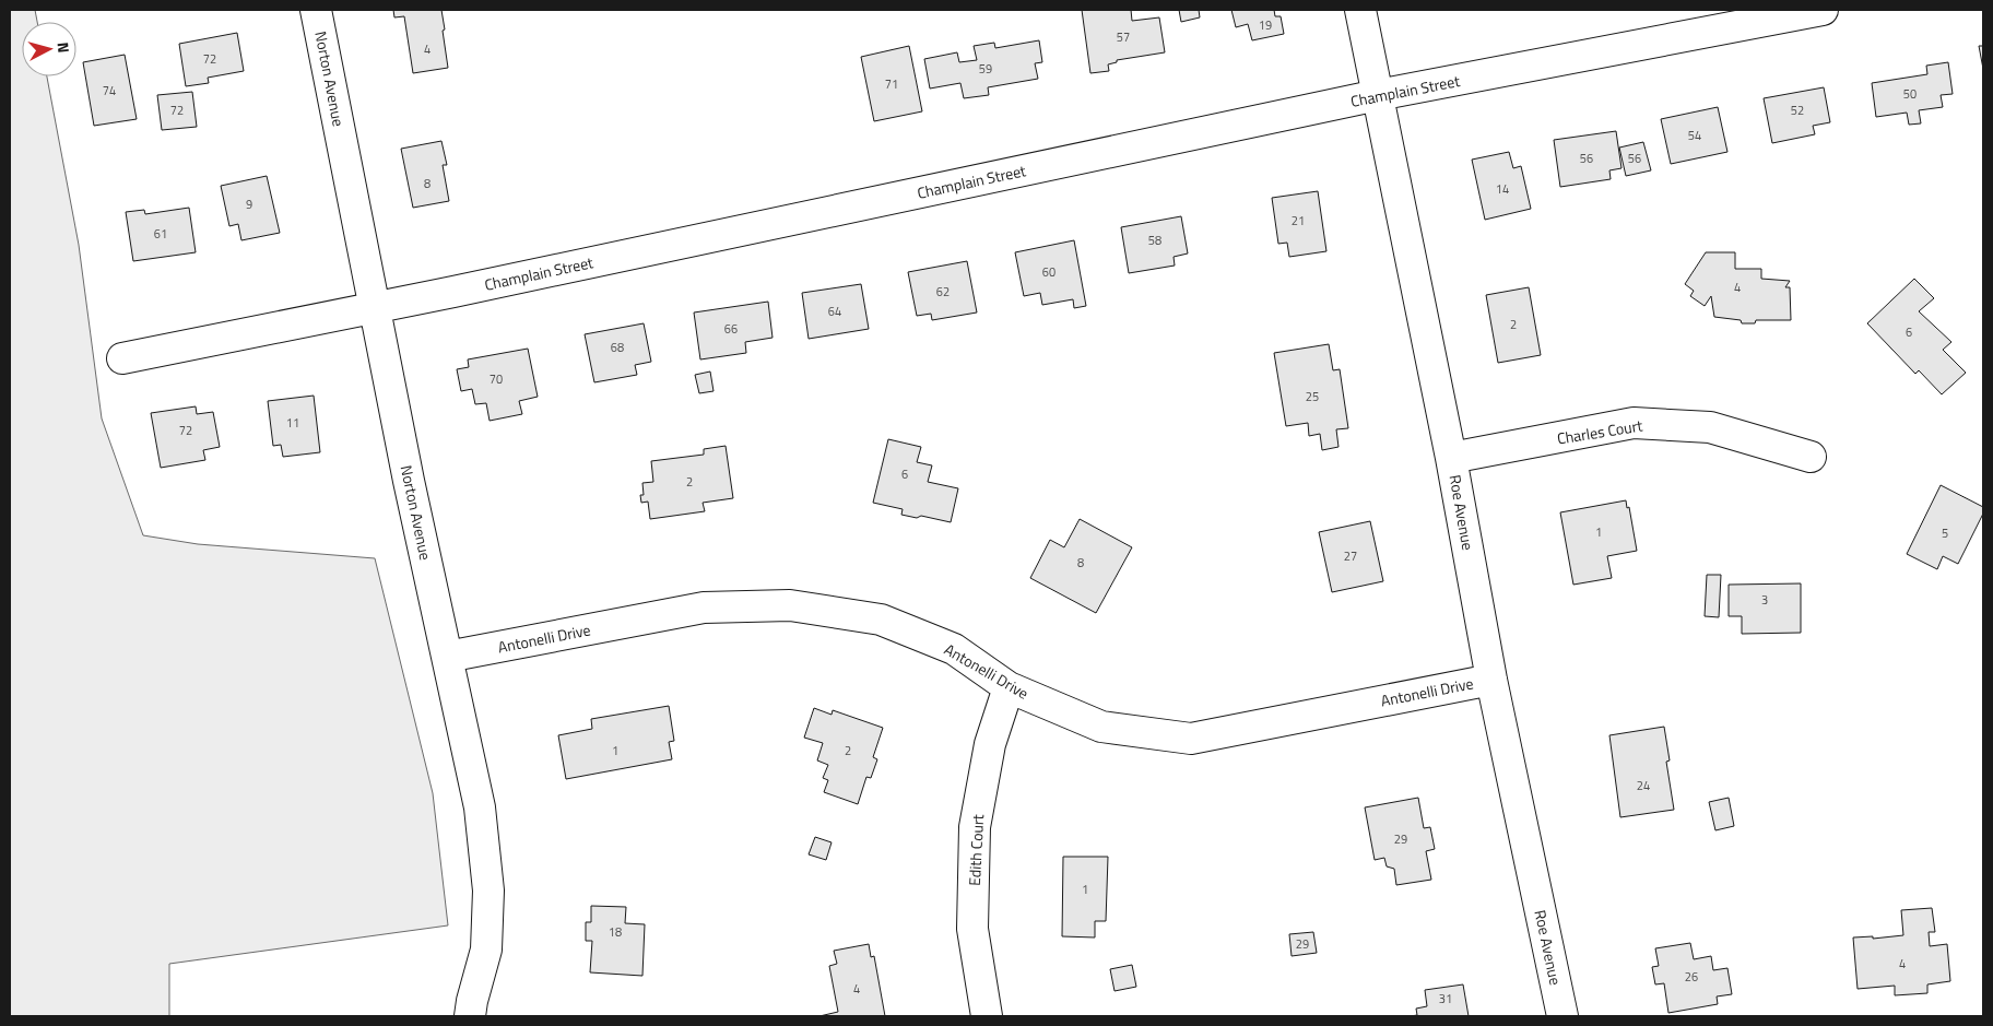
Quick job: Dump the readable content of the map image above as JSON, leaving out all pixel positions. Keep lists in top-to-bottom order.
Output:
{
  "streets": {
    "street": [
      "Norton Avenue",
      "Champlain Street",
      "Charles Court",
      "Roe Avenue",
      "Antonelli Drive",
      "Edith Court"
    ]
  },
  "crossings": [
    ["Norton Avenue", "Champlain Street"],
    ["Norton Avenue", "Antonelli Drive"],
    ["Champlain Street", "Roe Avenue"],
    ["Charles Court", "Roe Avenue"],
    ["Roe Avenue", "Antonelli Drive"],
    ["Antonelli Drive", "Edith Court"]
  ],
  "house_numbers": [
    "19",
    "57",
    "4",
    "72",
    "59",
    "71",
    "74",
    "50",
    "72",
    "52",
    "54",
    "56",
    "56",
    "8",
    "14",
    "9",
    "21",
    "61",
    "58",
    "60",
    "4",
    "62",
    "64",
    "2",
    "66",
    "6",
    "68",
    "70",
    "25",
    "11",
    "72",
    "6",
    "2",
    "1",
    "5",
    "27",
    "8",
    "3",
    "1",
    "2",
    "24",
    "29",
    "1",
    "18",
    "29",
    "4",
    "26",
    "4",
    "31"
  ],
  "north": "right"
}
